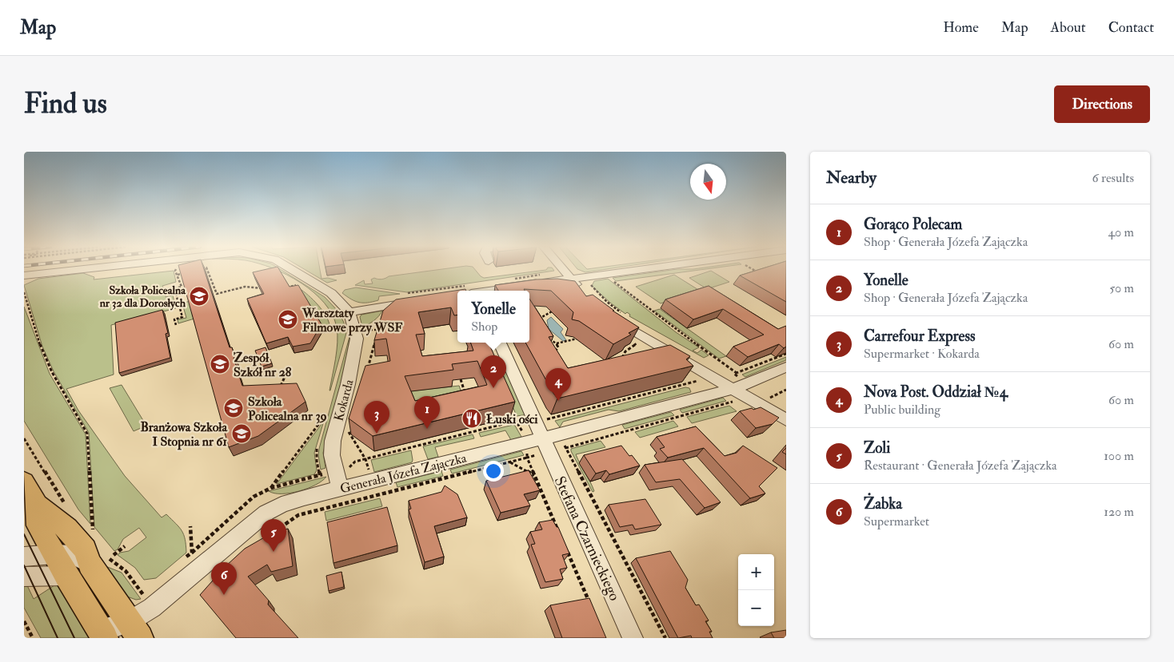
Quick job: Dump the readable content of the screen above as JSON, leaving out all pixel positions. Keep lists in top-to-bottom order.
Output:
{
  "streets": {
    "street": ["Kokarda", "Generała Józefa Zajączka", "Stefana Czarnieckiego"]
  },
  "crossings": [
    ["Kokarda", "Generała Józefa Zajączka"],
    ["Generała Józefa Zajączka", "Stefana Czarnieckiego"]
  ],
  "places": {
    "school or university": [
      "Szkoła Policealna nr 32 dla Dorosłych",
      "Warsztaty Filmowe przy WSF",
      "Zespół Szkół nr 28",
      "Szkoła Policealna nr 39",
      "Branżowa Szkoła I Stopnia nr 61"
    ],
    "restaurant": ["Łuski ości"]
  },
  "north": "bottom",
  "page": {
    "header": "Map",
    "nav": [
      "Home",
      "Map",
      "About",
      "Contact"
    ],
    "buttons": "Directions",
    "title": "Find us",
    "heading": ["Nearby", "6 results"],
    "list": [
      {
        "mark": "1",
        "name": "Gorąco Polecam",
        "note": "Shop · Generała Józefa Zajączka",
        "value": "40 m"
      },
      {
        "mark": "2",
        "name": "Yonelle",
        "note": "Shop · Generała Józefa Zajączka",
        "value": "50 m"
      },
      {
        "mark": "3",
        "name": "Carrefour Express",
        "note": "Supermarket · Kokarda",
        "value": "60 m"
      },
      {
        "mark": "4",
        "name": "Nova Post. Oddział №4",
        "note": "Public building",
        "value": "60 m"
      },
      {
        "mark": "5",
        "name": "Zoli",
        "note": "Restaurant · Generała Józefa Zajączka",
        "value": "100 m"
      },
      {
        "mark": "6",
        "name": "Żabka",
        "note": "Supermarket",
        "value": "120 m"
      }
    ],
    "popup": ["Yonelle", "Shop"],
    "pins": [
      "2",
      "4",
      "1",
      "3",
      "5",
      "6"
    ],
    "map_buttons": ["+", "−"]
  }
}
